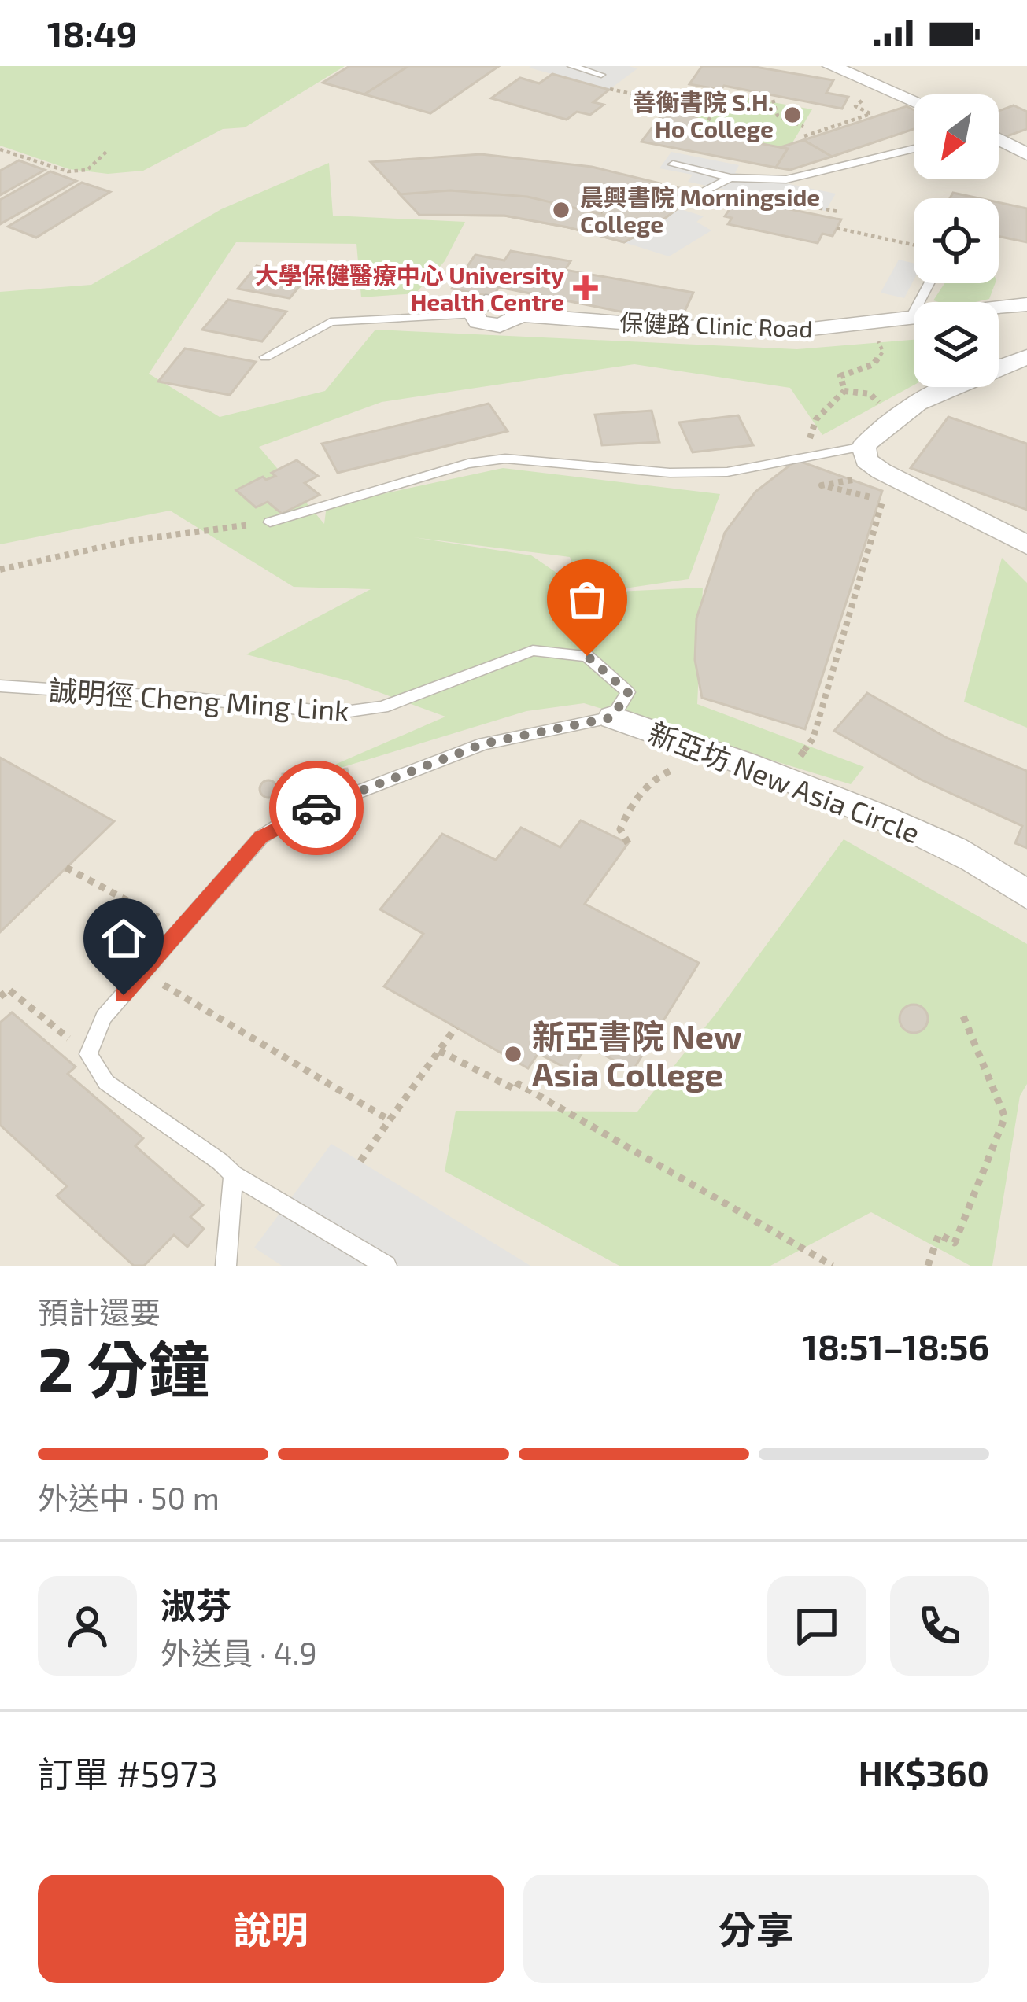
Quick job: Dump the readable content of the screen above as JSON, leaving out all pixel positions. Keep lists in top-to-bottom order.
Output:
{
  "streets": {
    "street": ["保健路 Clinic Road", "新亞坊 New Asia Circle"],
    "lane": ["誠明徑 Cheng Ming Link"]
  },
  "crossings": [
    ["誠明徑 Cheng Ming Link", "新亞坊 New Asia Circle"]
  ],
  "places": {
    "other": ["善衡書院 S.H. Ho College", "晨興書院 Morningside College", "新亞書院 New Asia College"],
    "health": ["大學保健醫療中心 University Health Centre"]
  },
  "north": "bottom left",
  "page": {
    "status": "18:49",
    "heading": ["2 分鐘", "預計還要", "18:51–18:56"],
    "panel": [
      "淑芬",
      "外送員 · 4.9",
      "訂單 #5973",
      "HK$360"
    ],
    "bar": "外送中 · 50 m",
    "buttons": ["說明", "分享"]
  }
}
